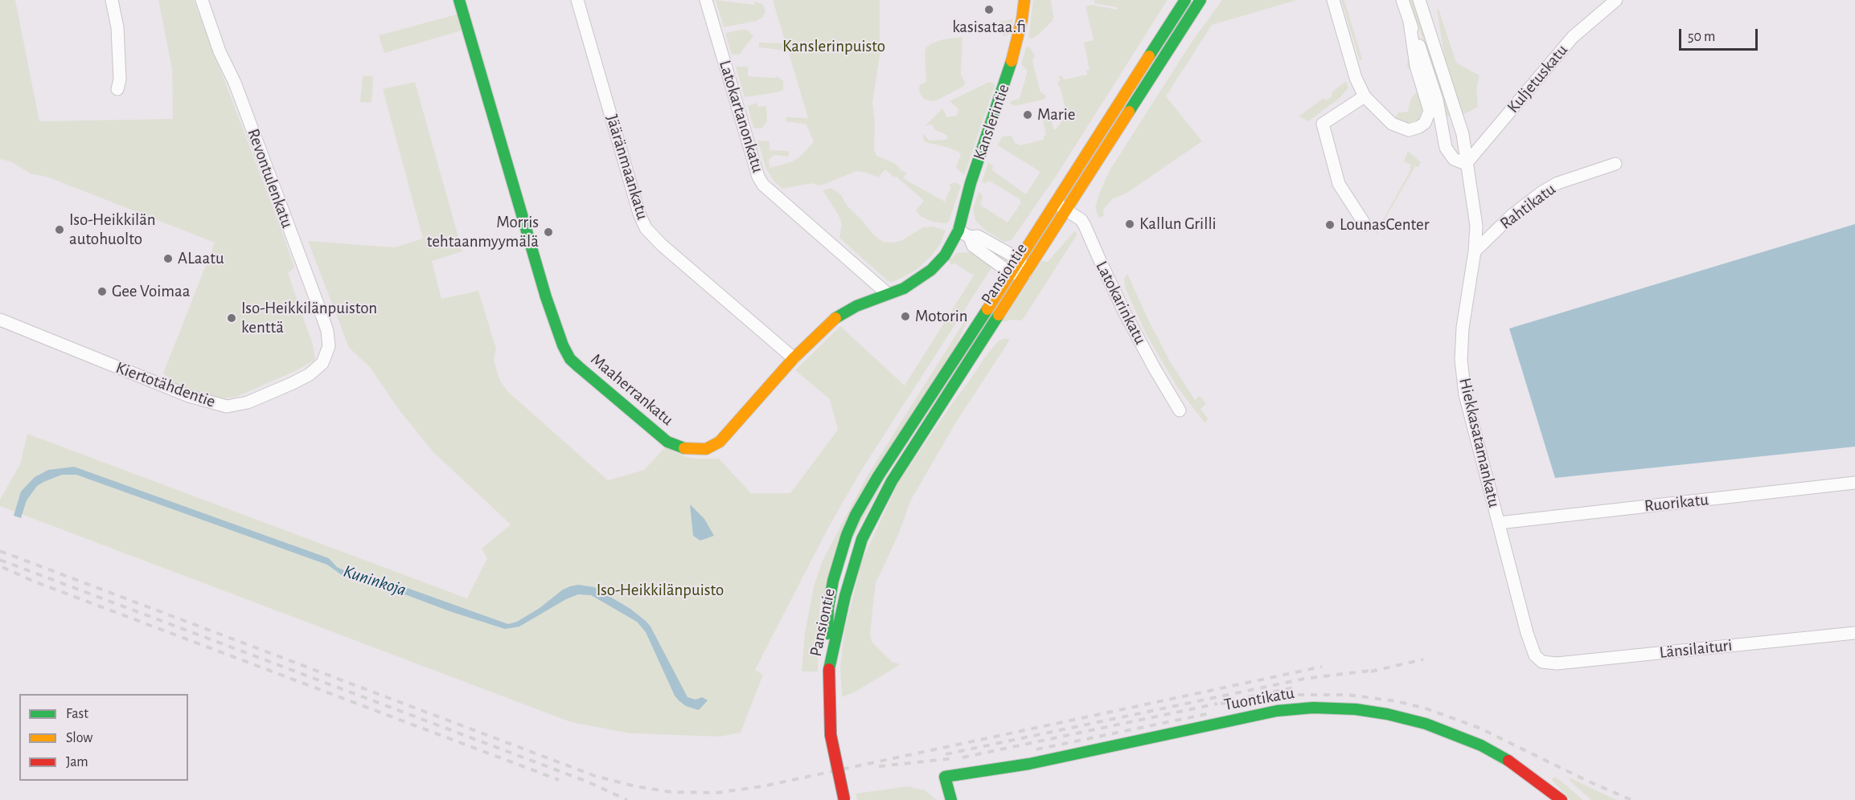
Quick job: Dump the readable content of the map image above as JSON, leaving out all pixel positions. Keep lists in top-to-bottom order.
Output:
{
  "streets": {
    "street": [
      "Kuljetuskatu",
      "Latokartanonkatu",
      "Kanslerintie",
      "Jääränmaankatu",
      "Revontulenkatu",
      "Rahtikatu",
      "Pansiontie",
      "Latokarinkatu",
      "Kiertotähdentie",
      "Maaherrankatu",
      "Hiekkasatamankatu",
      "Ruorikatu",
      "Länsilaituri",
      "Tuontikatu"
    ]
  },
  "crossings": [
    ["Kuljetuskatu", "Hiekkasatamankatu"],
    ["Latokartanonkatu", "Maaherrankatu"],
    ["Kanslerintie", "Maaherrankatu"],
    ["Jääränmaankatu", "Maaherrankatu"],
    ["Revontulenkatu", "Kiertotähdentie"],
    ["Rahtikatu", "Hiekkasatamankatu"],
    ["Pansiontie", "Latokarinkatu"],
    ["Hiekkasatamankatu", "Ruorikatu"],
    ["Hiekkasatamankatu", "Länsilaituri"]
  ],
  "water": ["Kuninkoja"],
  "parks": ["Kanslerinpuisto", "Iso-Heikkilänpuisto"],
  "places": [
    "kasisataa.fi",
    "Marie",
    "Kallun Grilli",
    "LounasCenter",
    "Iso-Heikkilän autohuolto",
    "Morris tehtaanmyymälä",
    "ALaatu",
    "Gee Voimaa",
    "Motorin",
    "Iso-Heikkilänpuiston kenttä"
  ],
  "legend": ["Fast", "Slow", "Jam"],
  "scale_bar": "50 m"
}
